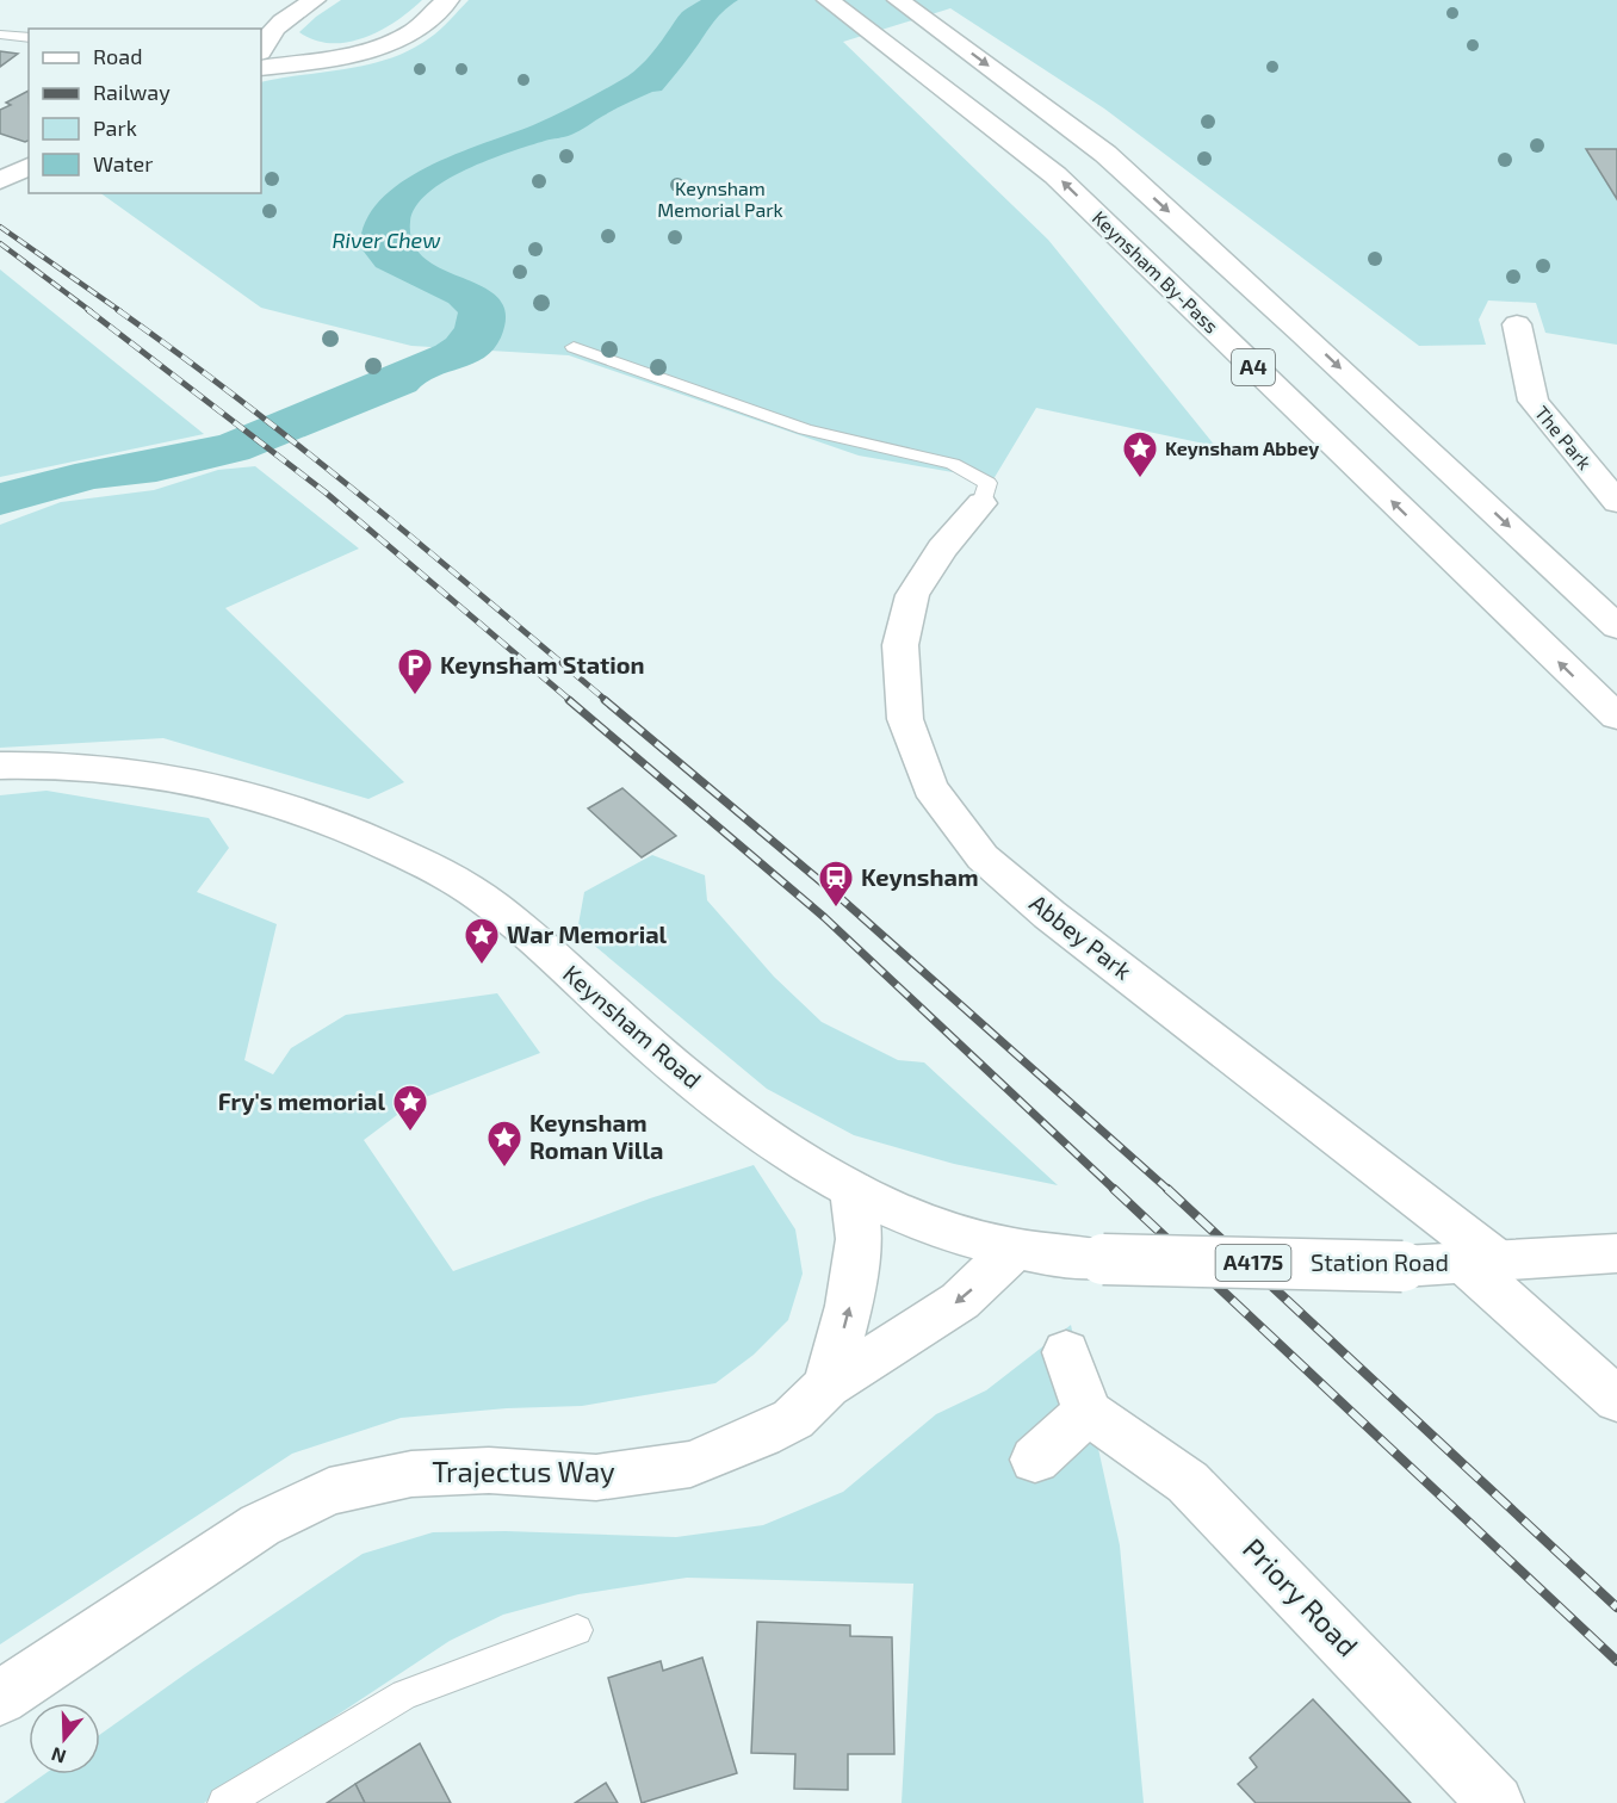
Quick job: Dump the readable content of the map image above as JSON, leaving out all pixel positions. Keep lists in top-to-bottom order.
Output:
{
  "streets": {
    "main road": [
      "Keynsham By-Pass",
      "A4",
      "The Park",
      "Abbey Park",
      "Keynsham Road",
      "A4175",
      "Station Road",
      "Trajectus Way",
      "Priory Road"
    ]
  },
  "crossings": [
    ["Abbey Park", "Station Road"],
    ["Keynsham Road", "Station Road"],
    ["Keynsham Road", "Trajectus Way"],
    ["Station Road", "Trajectus Way"]
  ],
  "water": ["River Chew"],
  "parks": ["Keynsham Memorial Park"],
  "places": {
    "place": [
      "Keynsham Abbey",
      "War Memorial",
      "Fry's memorial",
      "Keynsham Roman Villa"
    ],
    "parking": ["Keynsham Station"],
    "station": ["Keynsham"]
  },
  "legend": [
    "Road",
    "Railway",
    "Park",
    "Water"
  ],
  "north": "bottom"
}
